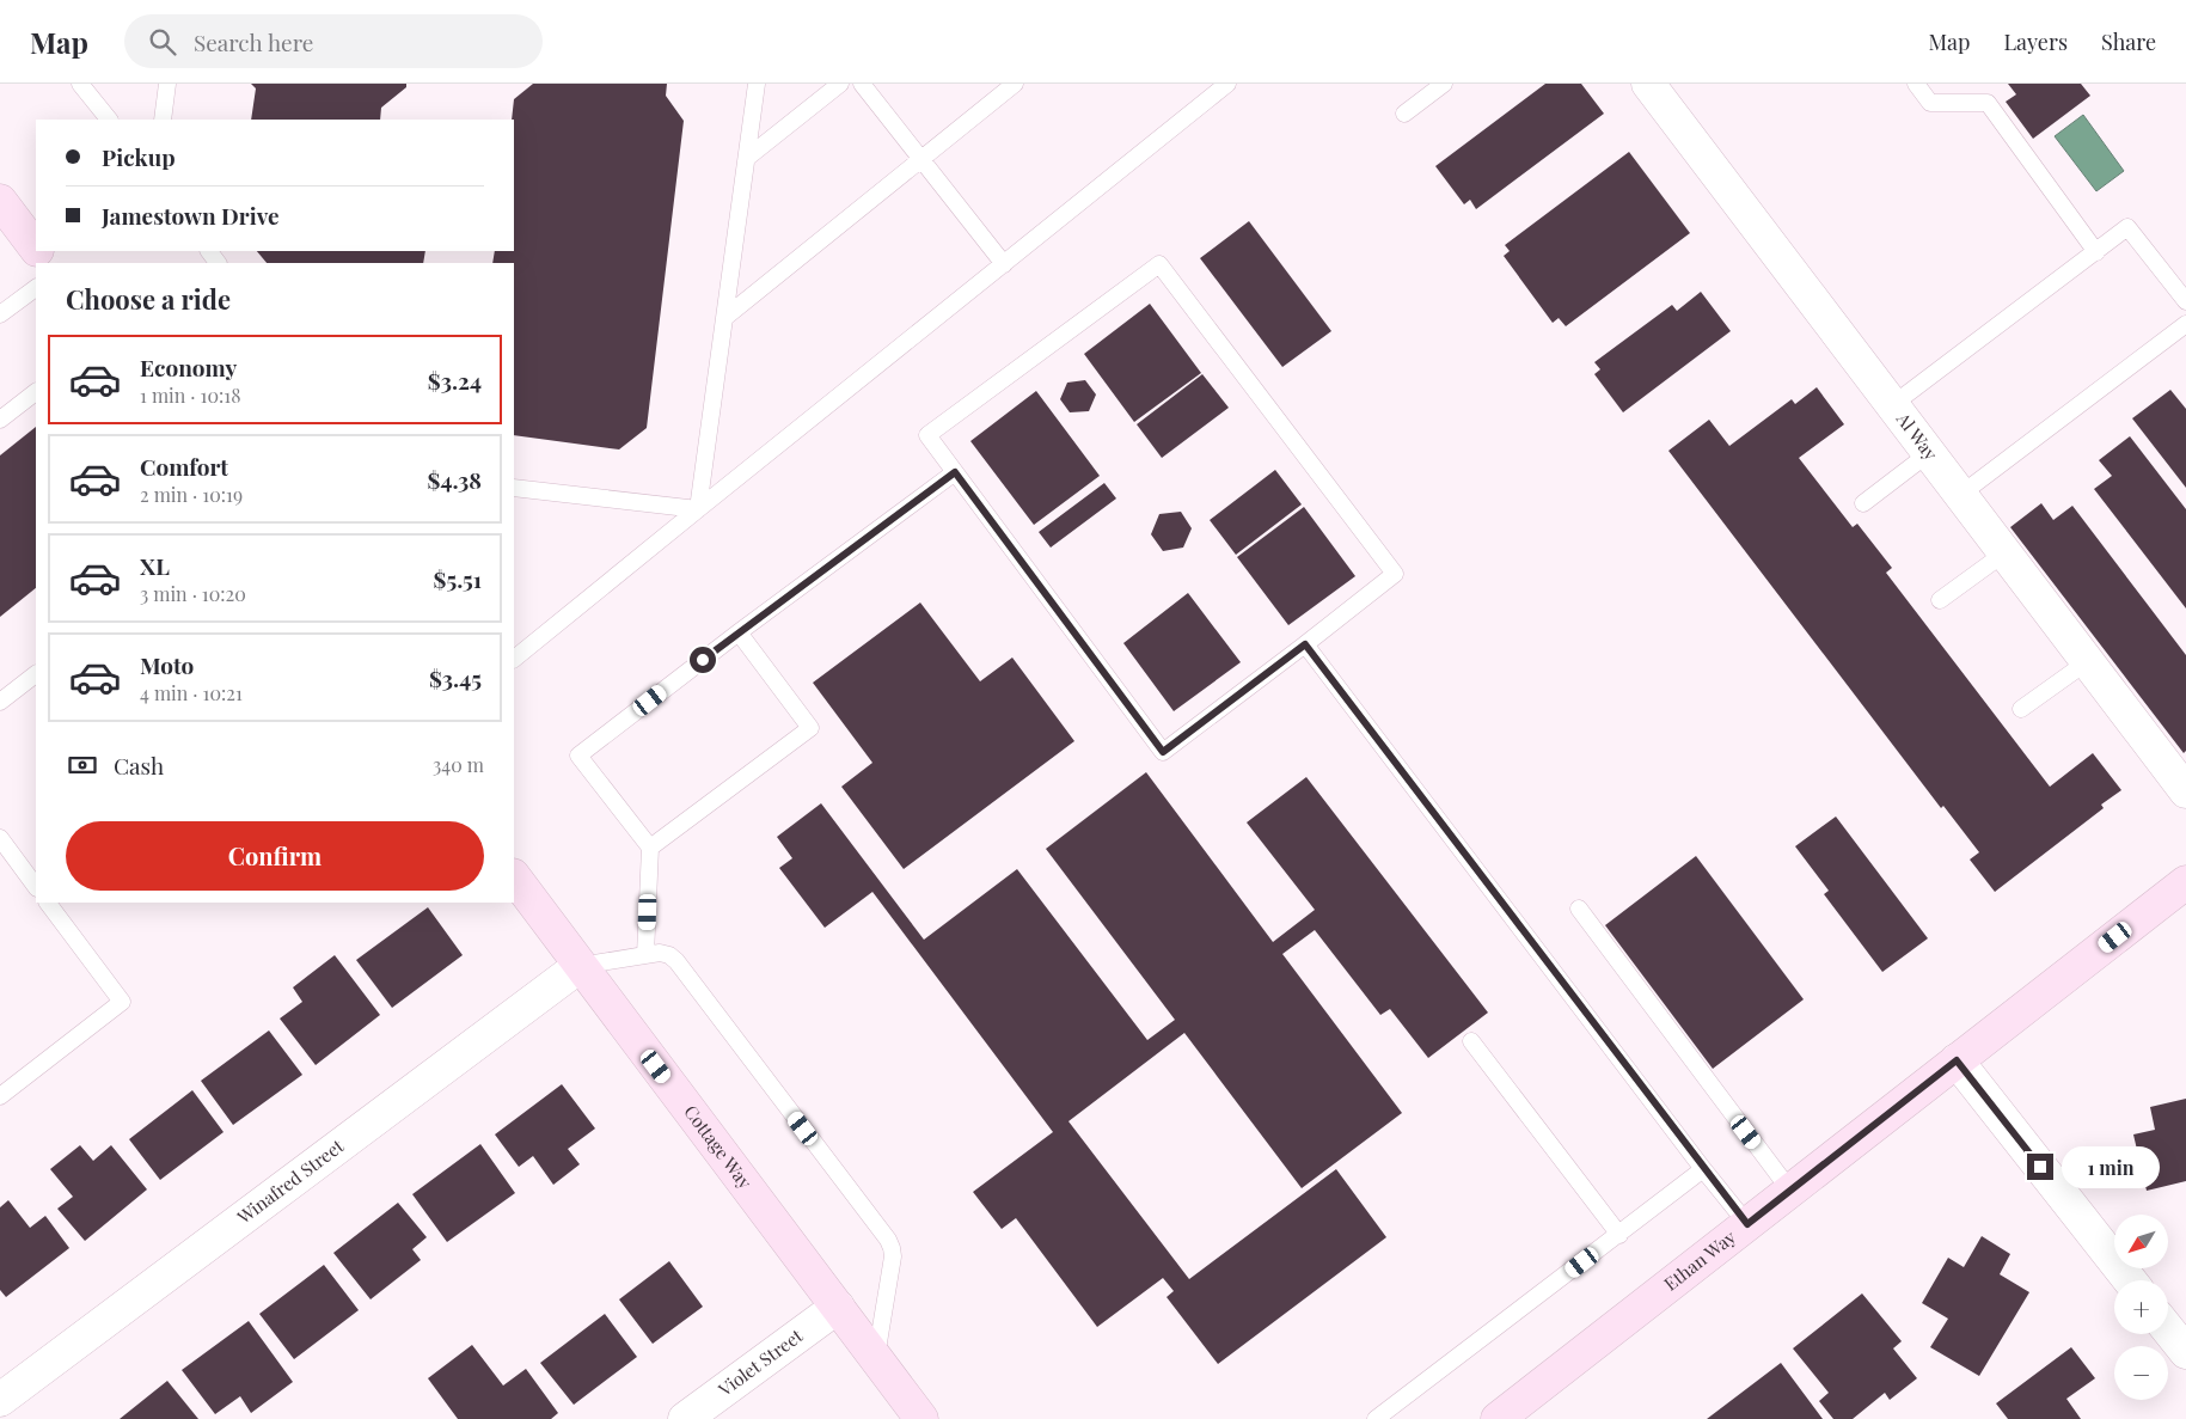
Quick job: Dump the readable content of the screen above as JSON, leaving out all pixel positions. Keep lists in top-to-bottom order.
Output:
{
  "streets": {
    "street": [
      "Al Way",
      "Cottage Way",
      "Winafred Street",
      "Ethan Way",
      "Violet Street"
    ]
  },
  "crossings": [
    ["Cottage Way", "Winafred Street"],
    ["Cottage Way", "Violet Street"]
  ],
  "north": "bottom left",
  "page": {
    "header": "Map",
    "search": "Search here",
    "nav": ["Map", "Layers", "Share"],
    "banner": ["Pickup", "Jamestown Drive"],
    "heading": "Choose a ride",
    "list": [
      {
        "name": "Economy",
        "note": "1 min · 10:18",
        "value": "$3.24"
      },
      {
        "name": "Comfort",
        "note": "2 min · 10:19",
        "value": "$4.38"
      },
      {
        "name": "XL",
        "note": "3 min · 10:20",
        "value": "$5.51"
      },
      {
        "name": "Moto",
        "note": "4 min · 10:21",
        "value": "$3.45"
      }
    ],
    "pay": ["Cash", "340 m"],
    "buttons": "Confirm",
    "bubble": "1 min",
    "map_buttons": ["+", "−"]
  }
}
